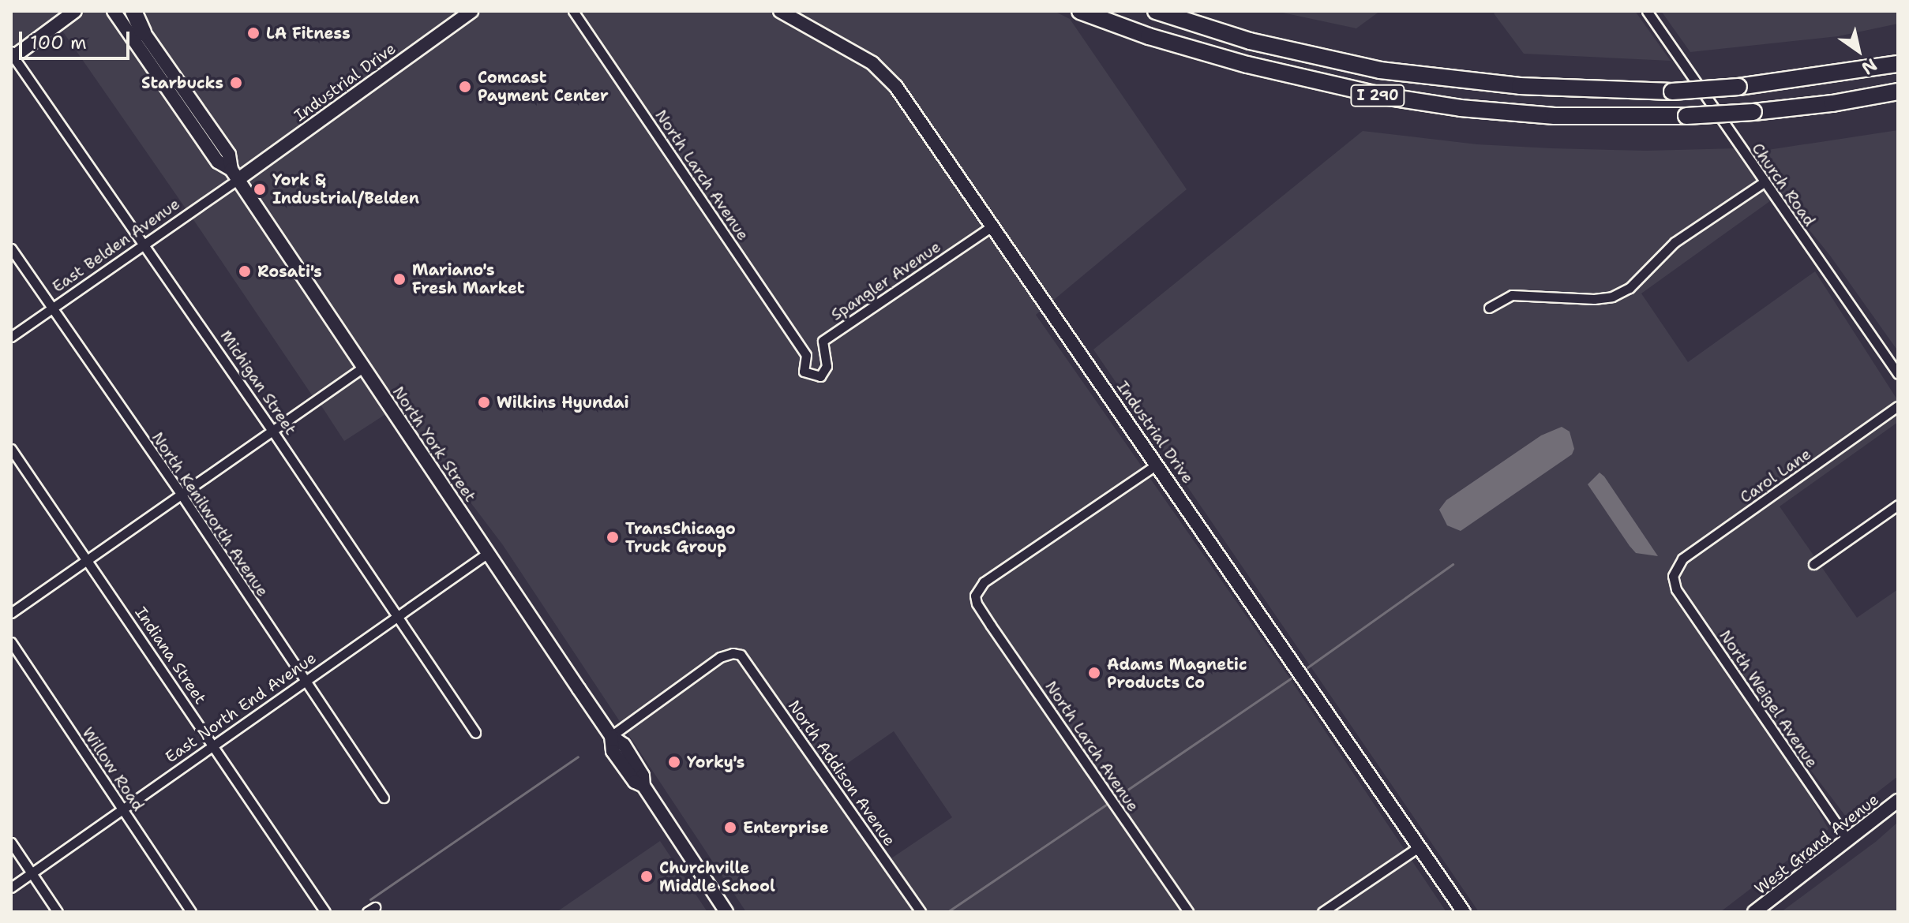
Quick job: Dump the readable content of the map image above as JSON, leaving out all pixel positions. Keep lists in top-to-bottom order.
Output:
{
  "streets": {
    "highway": ["I 290"],
    "street": [
      "Industrial Drive",
      "North Larch Avenue",
      "Church Road",
      "East Belden Avenue",
      "Spangler Avenue",
      "Michigan Street",
      "North York Street",
      "Carol Lane",
      "North Kenilworth Avenue",
      "Indiana Street",
      "North Weigel Avenue",
      "East North End Avenue",
      "Willow Road",
      "North Addison Avenue",
      "West Grand Avenue"
    ]
  },
  "crossings": [
    ["Industrial Drive", "North Larch Avenue"],
    ["Industrial Drive", "East Belden Avenue"],
    ["Industrial Drive", "Spangler Avenue"],
    ["Industrial Drive", "North York Street"],
    ["North Larch Avenue", "Spangler Avenue"],
    ["East Belden Avenue", "Michigan Street"],
    ["East Belden Avenue", "North York Street"],
    ["East Belden Avenue", "North Kenilworth Avenue"],
    ["Michigan Street", "East North End Avenue"],
    ["North York Street", "East North End Avenue"],
    ["North York Street", "North Addison Avenue"],
    ["Carol Lane", "North Weigel Avenue"],
    ["North Kenilworth Avenue", "East North End Avenue"],
    ["Indiana Street", "East North End Avenue"],
    ["North Weigel Avenue", "West Grand Avenue"],
    ["East North End Avenue", "Willow Road"]
  ],
  "places": [
    "LA Fitness",
    "Starbucks",
    "Comcast Payment Center",
    "York & Industrial/Belden",
    "Rosati's",
    "Mariano's Fresh Market",
    "Wilkins Hyundai",
    "TransChicago Truck Group",
    "Adams Magnetic Products Co",
    "Yorky's",
    "Enterprise",
    "Churchville Middle School"
  ],
  "scale_bar": "100 m",
  "north": "bottom right"
}
